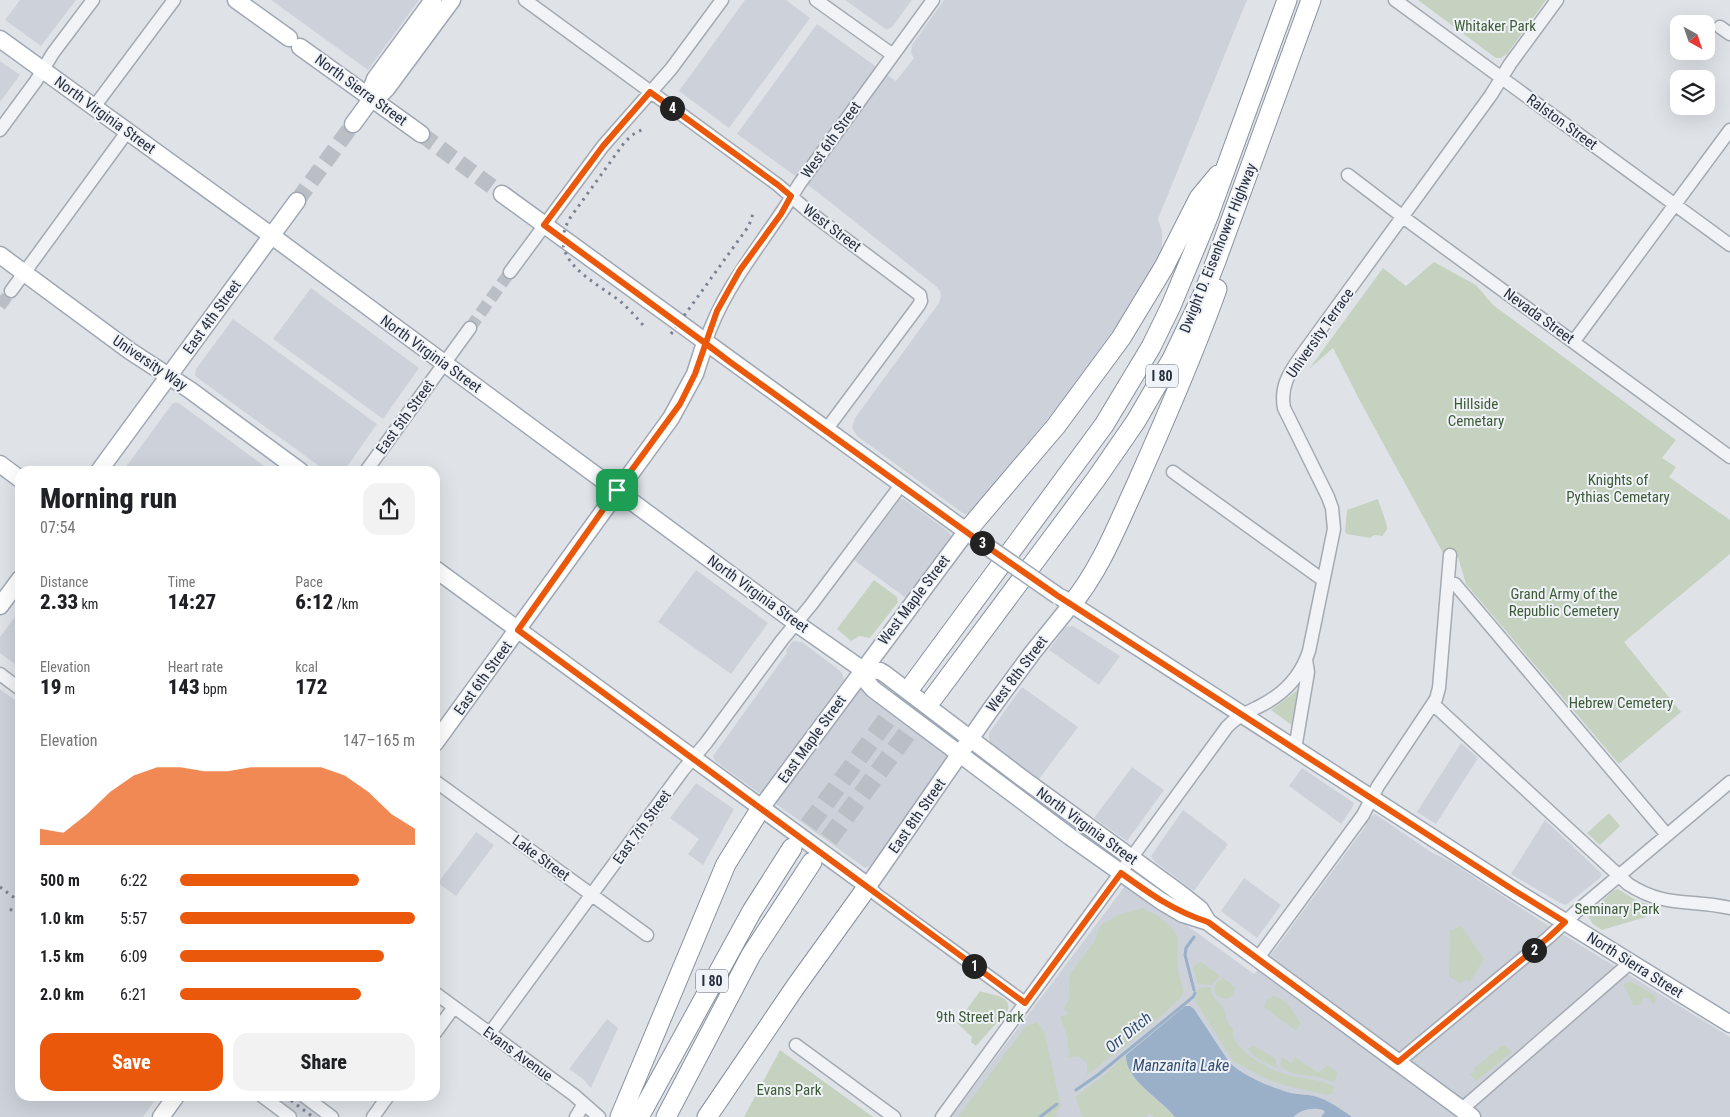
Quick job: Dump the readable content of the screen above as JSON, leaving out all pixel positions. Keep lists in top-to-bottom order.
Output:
{
  "streets": {
    "highway": ["Dwight D. Eisenhower Highway", "I 80"],
    "main road": [
      "North Sierra Street",
      "North Virginia Street",
      "West 6th Street",
      "East 4th Street",
      "University Way",
      "West Maple Street",
      "West 8th Street",
      "East 6th Street",
      "East Maple Street",
      "East 8th Street"
    ],
    "street": [
      "Ralston Street",
      "West Street",
      "Nevada Street",
      "University Terrace",
      "East 5th Street",
      "East 7th Street",
      "Lake Street",
      "Evans Avenue"
    ]
  },
  "crossings": [
    ["North Sierra Street", "West 6th Street"],
    ["North Sierra Street", "West Street"],
    ["North Sierra Street", "University Terrace"],
    ["North Sierra Street", "West Maple Street"],
    ["North Sierra Street", "West 8th Street"],
    ["North Sierra Street", "East 7th Street"],
    ["North Virginia Street", "West 6th Street"],
    ["North Virginia Street", "East 4th Street"],
    ["North Virginia Street", "University Terrace"],
    ["North Virginia Street", "East 5th Street"],
    ["North Virginia Street", "West Maple Street"],
    ["North Virginia Street", "West 8th Street"],
    ["North Virginia Street", "East 6th Street"],
    ["North Virginia Street", "East Maple Street"],
    ["North Virginia Street", "East 8th Street"],
    ["North Virginia Street", "East 7th Street"],
    ["Ralston Street", "University Terrace"],
    ["West 6th Street", "West Street"],
    ["West 6th Street", "East 6th Street"],
    ["Nevada Street", "University Terrace"],
    ["East 4th Street", "University Way"],
    ["West Maple Street", "East Maple Street"],
    ["West 8th Street", "East 8th Street"],
    ["East 7th Street", "Lake Street"],
    ["East 7th Street", "Evans Avenue"]
  ],
  "water": ["Orr Ditch", "Manzanita Lake"],
  "parks": [
    "Whitaker Park",
    "Hillside Cemetary",
    "Knights of Pythias Cemetary",
    "Grand Army of the Republic Cemetery",
    "Hebrew Cemetery",
    "Seminary Park",
    "9th Street Park",
    "Evans Park"
  ],
  "north": "bottom right",
  "page": {
    "pins": [
      "4",
      "3",
      "2",
      "1"
    ],
    "heading": ["Morning run", "07:54"],
    "stats": [
      ["Distance", "2.33 km"],
      ["Time", "14:27"],
      ["Pace", "6:12 /km"],
      ["Elevation", "19 m"],
      ["Heart rate", "143 bpm"],
      ["kcal", "172"]
    ],
    "chart": ["Elevation", "147–165 m"],
    "list": [
      {
        "name": "500 m",
        "note": "6:22"
      },
      {
        "name": "1.0 km",
        "note": "5:57"
      },
      {
        "name": "1.5 km",
        "note": "6:09"
      },
      {
        "name": "2.0 km",
        "note": "6:21"
      }
    ],
    "buttons": ["Save", "Share"]
  }
}
